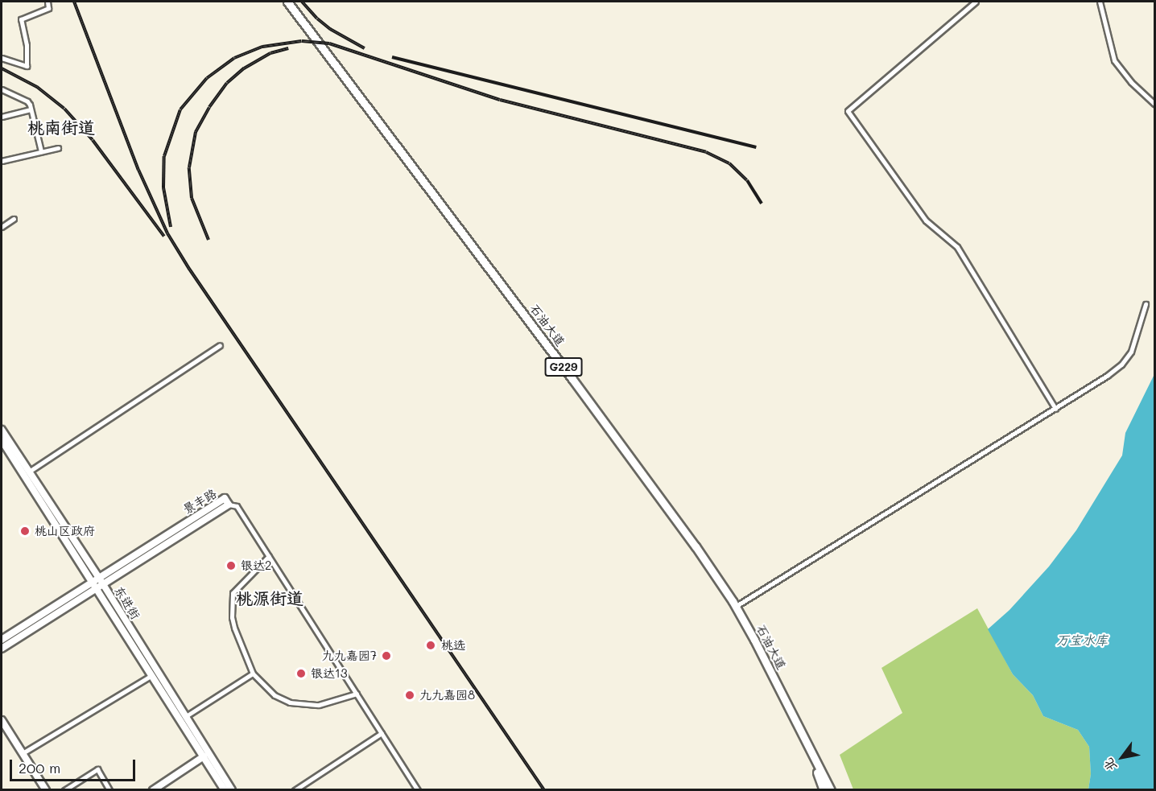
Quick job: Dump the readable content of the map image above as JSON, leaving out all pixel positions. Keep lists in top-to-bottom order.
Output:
{
  "streets": {
    "highway": ["石油大道", "G229"],
    "main road": ["景丰路", "东进街"]
  },
  "crossings": [
    ["景丰路", "东进街"]
  ],
  "districts": ["桃南街道", "桃源街道"],
  "water": ["万宝水库"],
  "places": [
    "桃山区政府",
    "银达2",
    "桃选",
    "九九嘉园7",
    "银达13",
    "九九嘉园8"
  ],
  "scale_bar": "200 m",
  "north": "bottom left"
}
